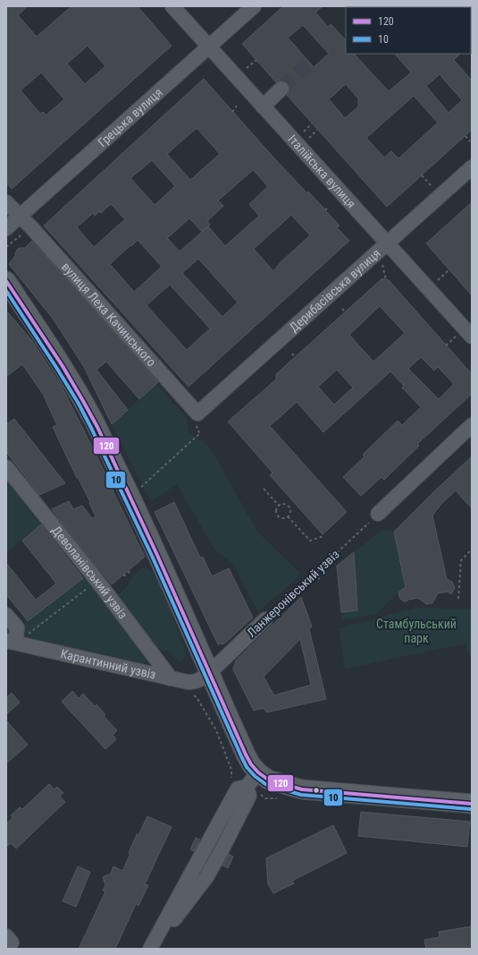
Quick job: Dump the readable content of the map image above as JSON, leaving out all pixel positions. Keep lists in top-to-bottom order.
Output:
{
  "streets": {
    "street": [
      "Грецька вулиця",
      "Італійська вулиця",
      "Дерибасівська вулиця",
      "вулиця Леха Качинського",
      "Деволанівський узвіз",
      "Ланжеронівський узвіз",
      "Карантинний узвіз"
    ]
  },
  "crossings": [
    ["Грецька вулиця", "Італійська вулиця"],
    ["Грецька вулиця", "вулиця Леха Качинського"],
    ["Італійська вулиця", "Дерибасівська вулиця"],
    ["Дерибасівська вулиця", "вулиця Леха Качинського"],
    ["Деволанівський узвіз", "Карантинний узвіз"],
    ["Ланжеронівський узвіз", "Карантинний узвіз"]
  ],
  "parks": ["Стамбульський парк"],
  "lines": ["transit line 120", "transit line 10"],
  "legend": ["120", "10"]
}
